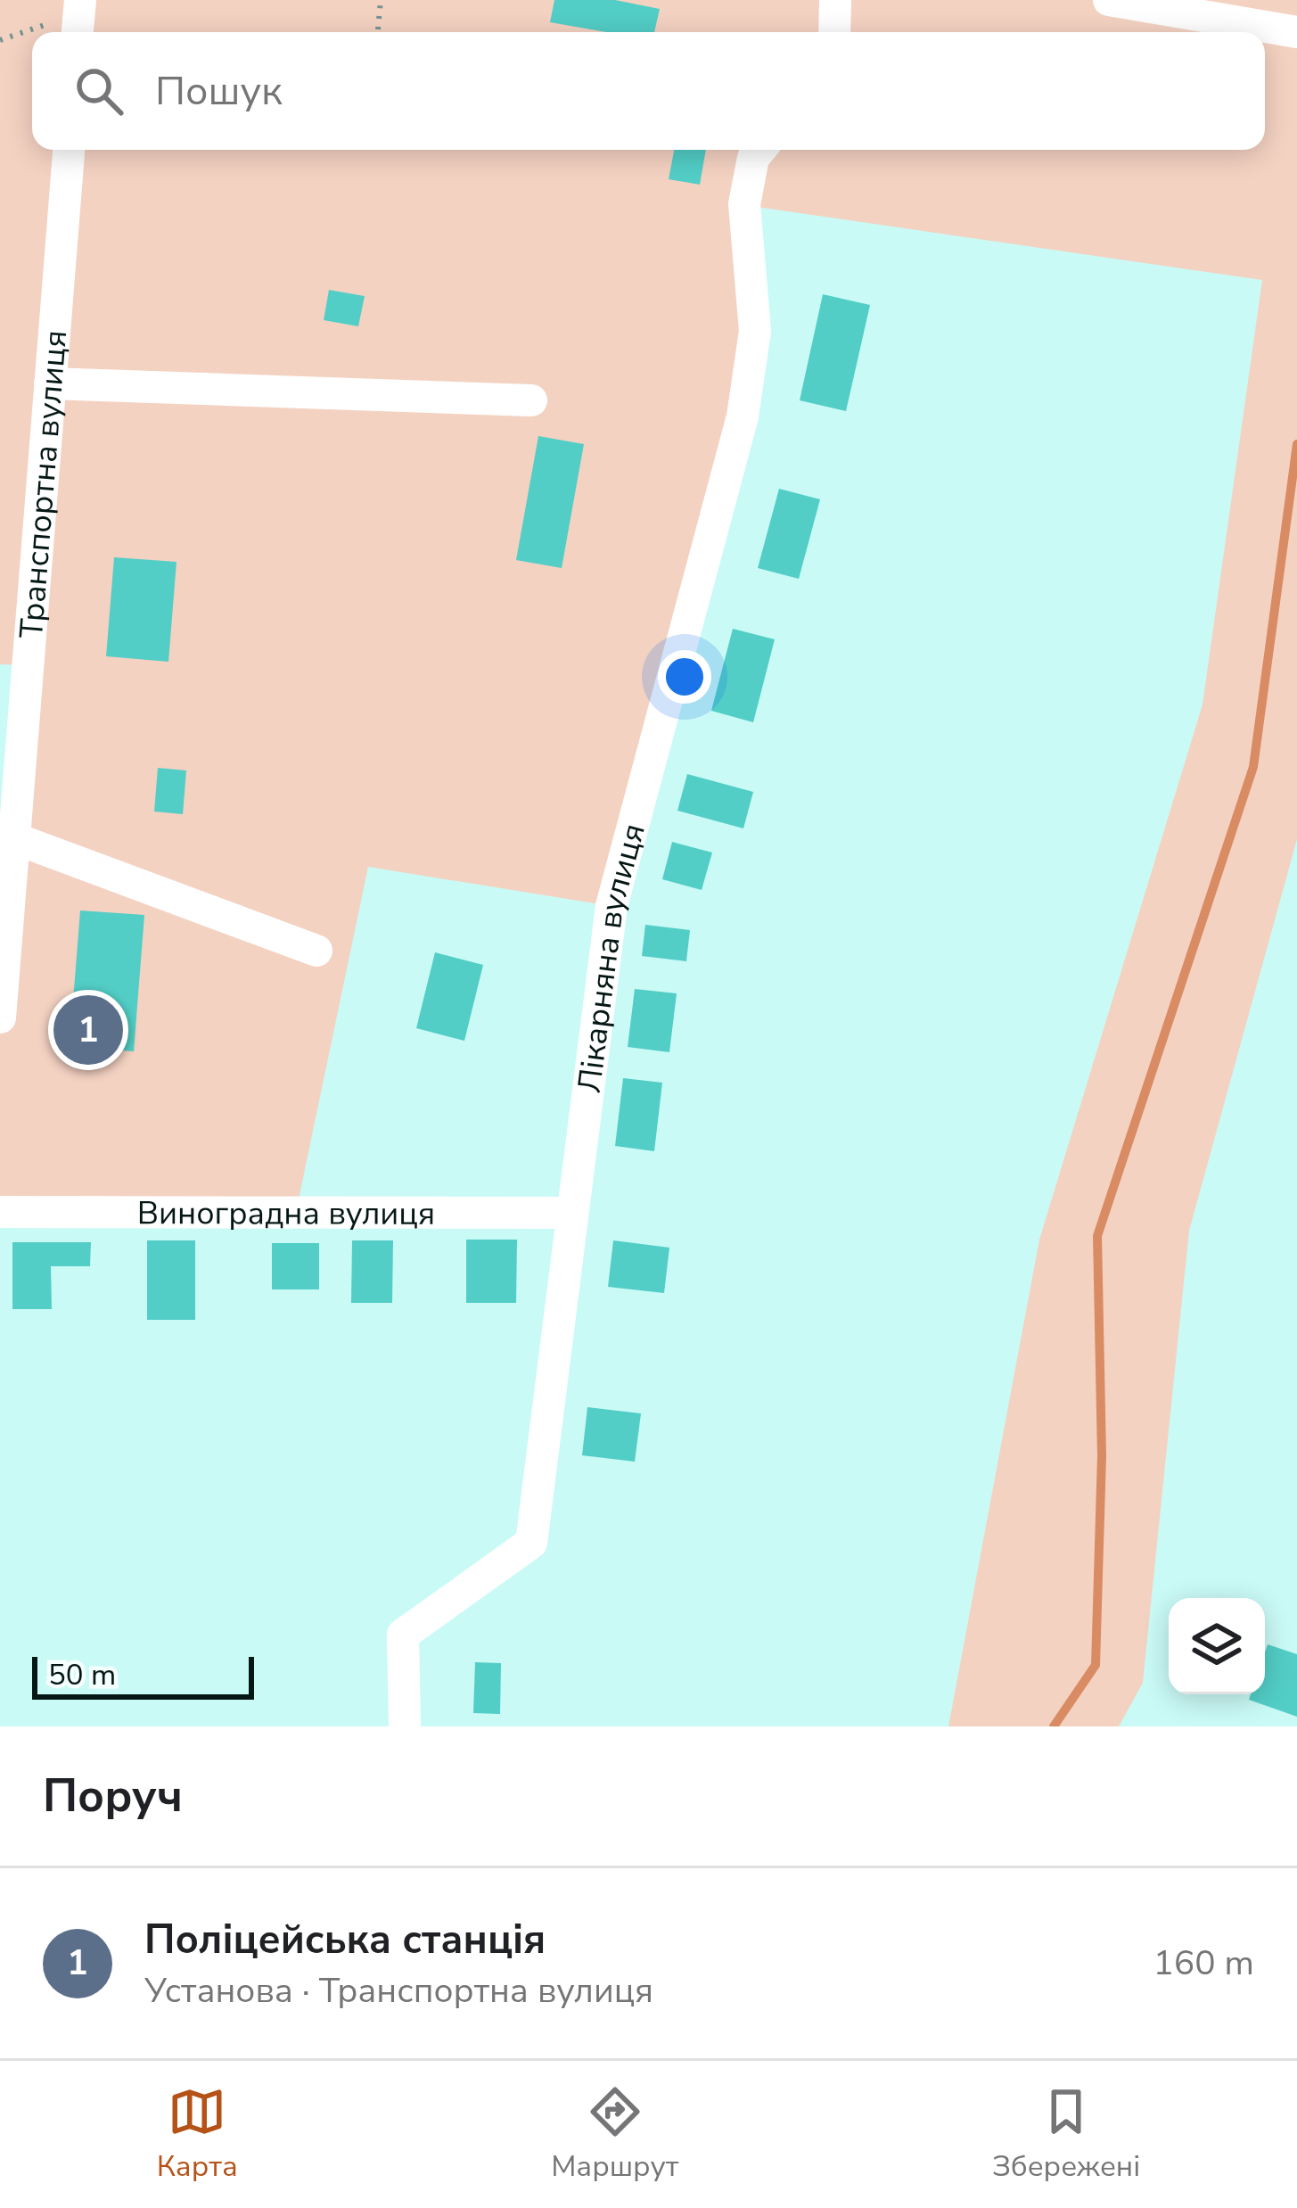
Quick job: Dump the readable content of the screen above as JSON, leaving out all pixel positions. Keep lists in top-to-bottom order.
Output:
{
  "streets": {
    "street": ["Транспортна вулиця", "Лікарняна вулиця", "Виноградна вулиця"]
  },
  "crossings": [
    ["Лікарняна вулиця", "Виноградна вулиця"]
  ],
  "scale_bar": "50 m",
  "page": {
    "search": "Пошук",
    "pins": "1",
    "scale": "50 m",
    "heading": "Поруч",
    "list": [
      {
        "mark": "1",
        "name": "Поліцейська станція",
        "note": "Установа · Транспортна вулиця",
        "value": "160 m"
      }
    ],
    "nav": ["Карта", "Маршрут", "Збережені"]
  }
}
